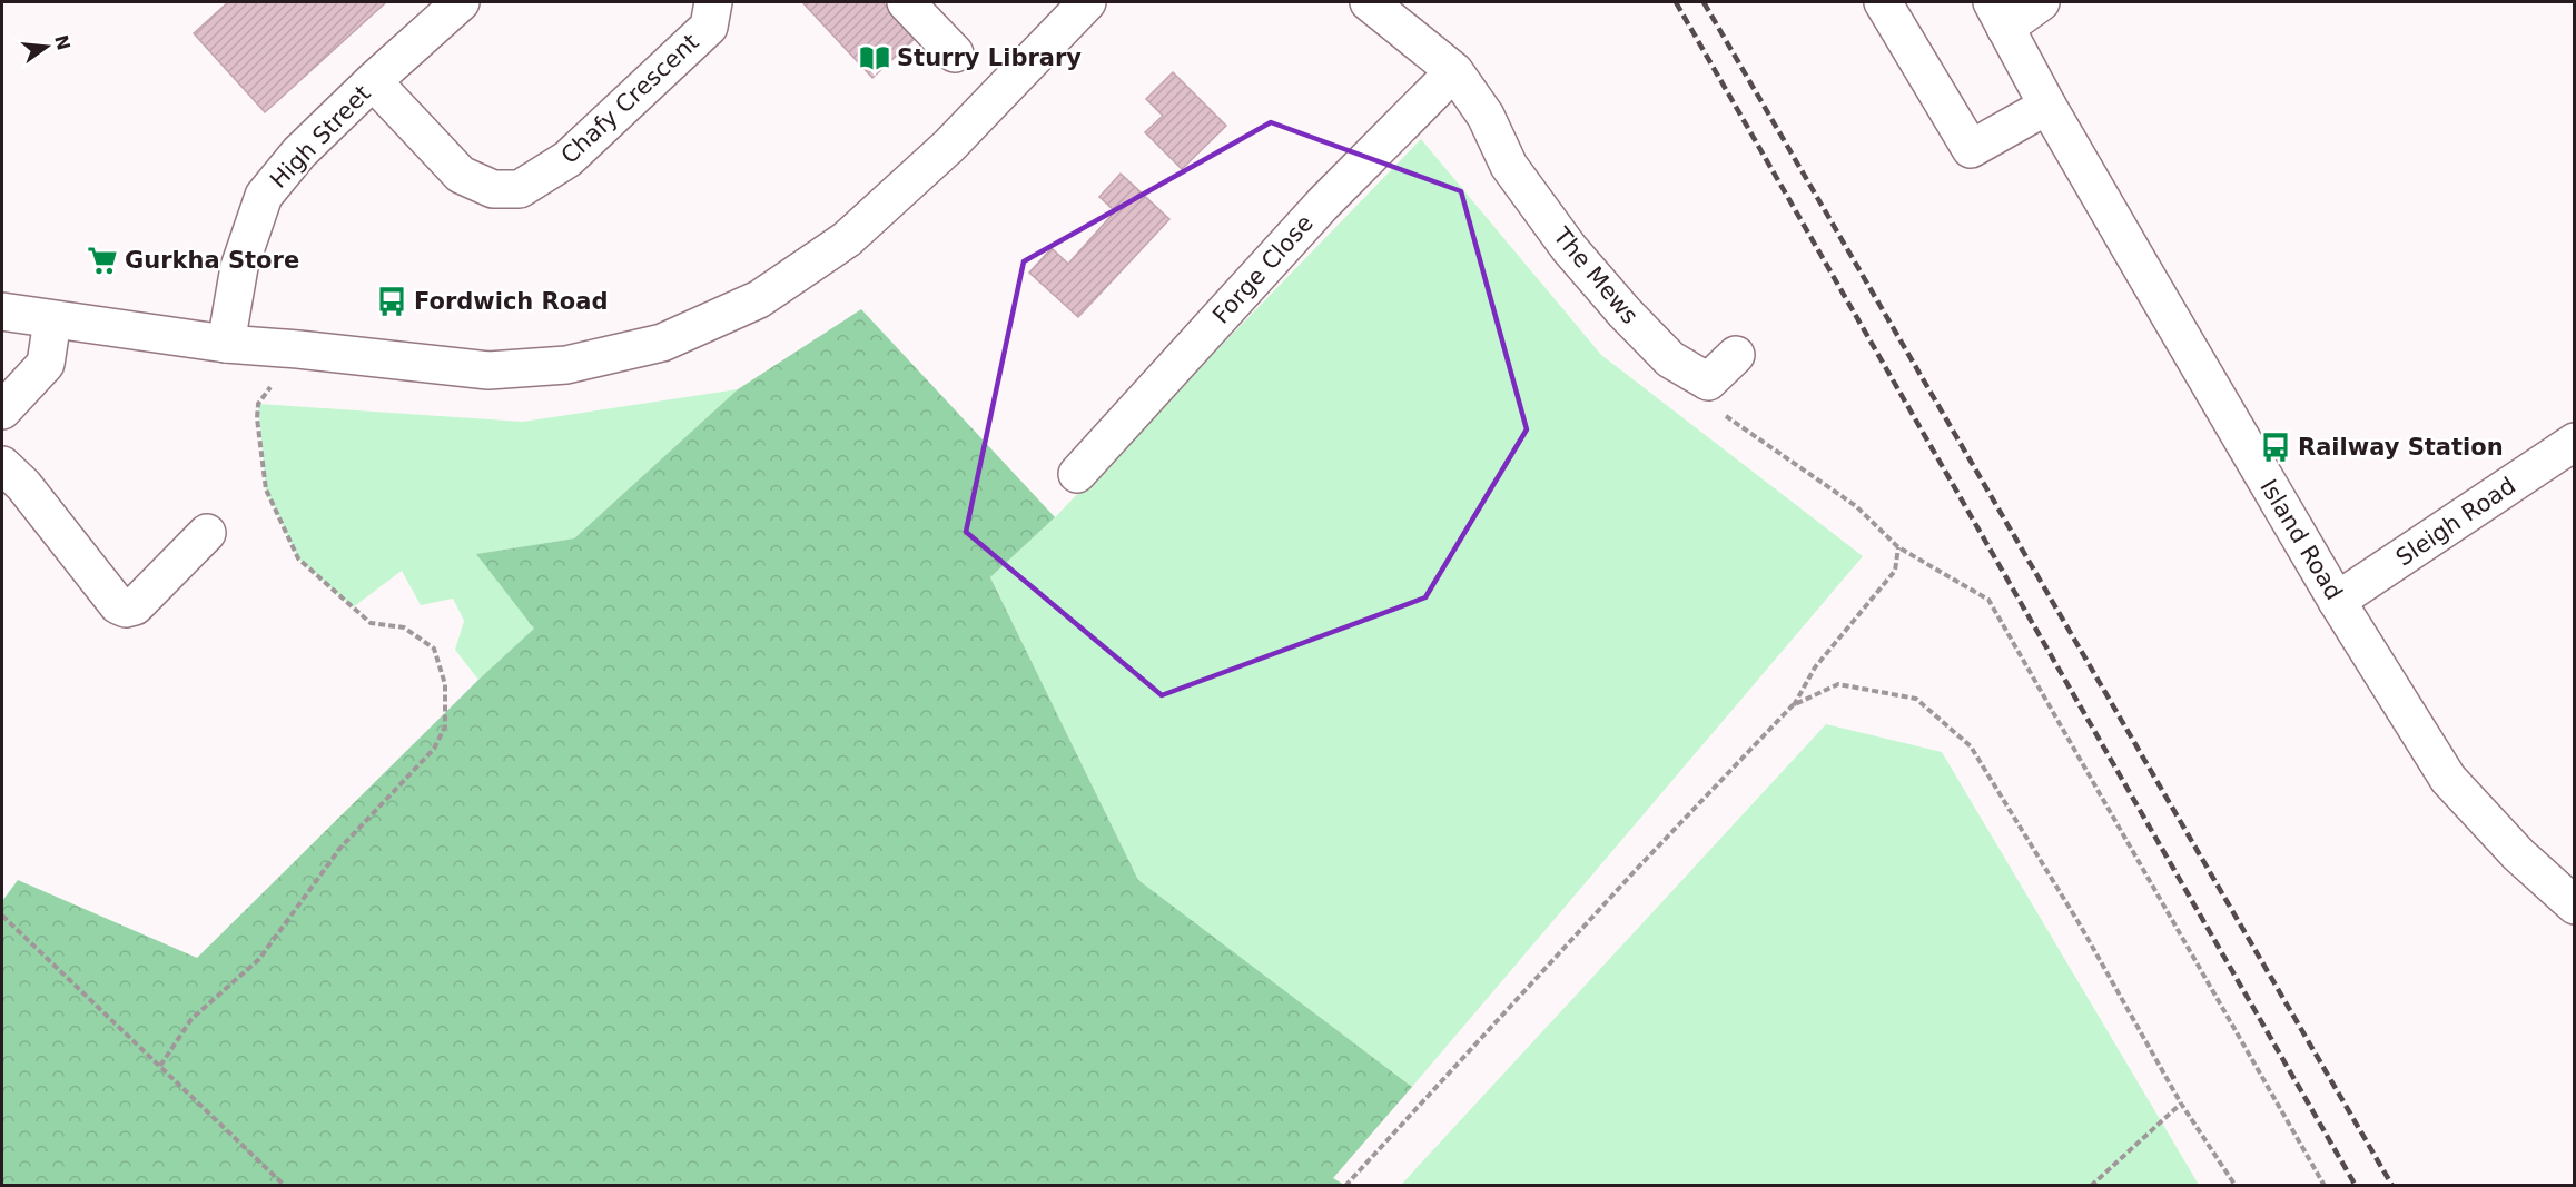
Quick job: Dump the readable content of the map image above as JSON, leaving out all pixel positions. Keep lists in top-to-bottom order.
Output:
{
  "streets": {
    "main road": [
      "Chafy Crescent",
      "High Street",
      "Forge Close",
      "The Mews",
      "Sleigh Road",
      "Island Road"
    ]
  },
  "crossings": [
    ["Chafy Crescent", "High Street"],
    ["Forge Close", "The Mews"],
    ["Sleigh Road", "Island Road"]
  ],
  "places": {
    "library": ["Sturry Library"],
    "supermarket": ["Gurkha Store"],
    "bus stop": ["Fordwich Road", "Railway Station"]
  },
  "north": "right"
}
